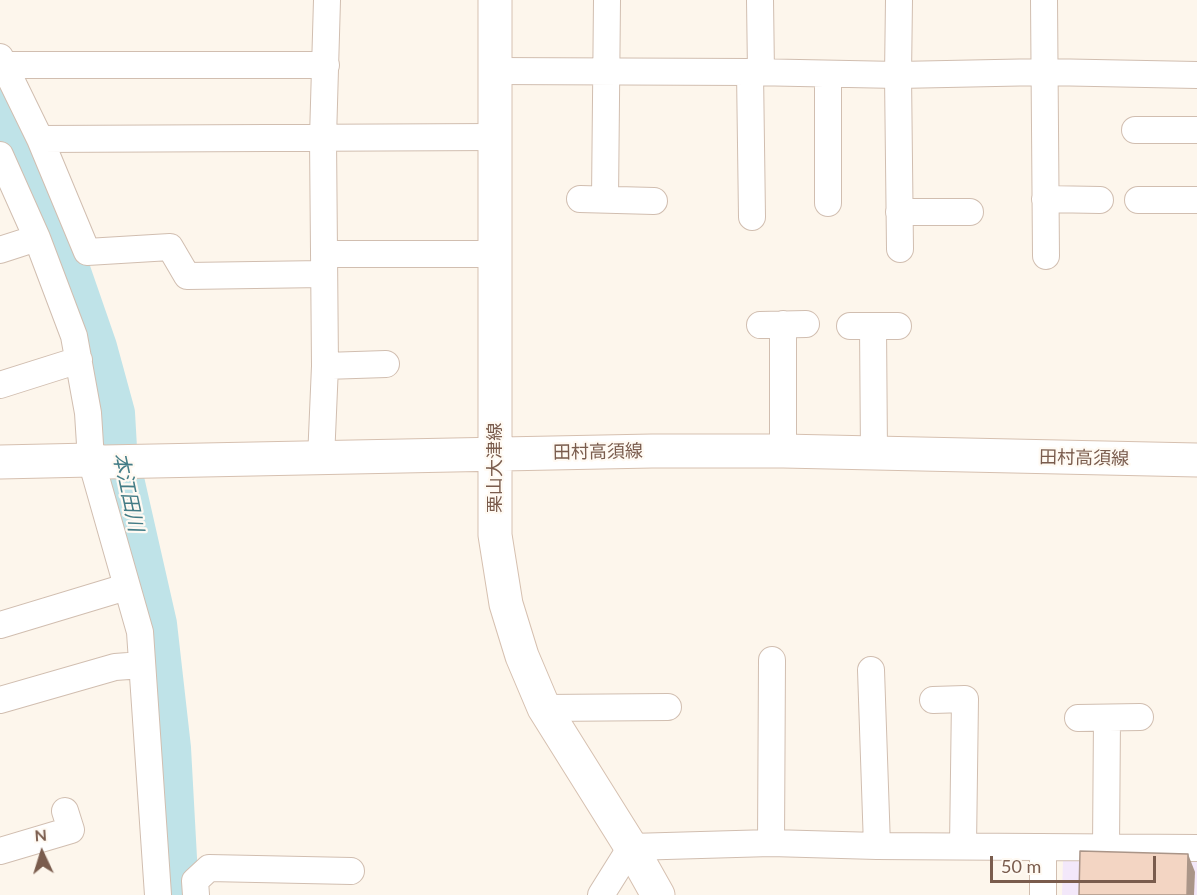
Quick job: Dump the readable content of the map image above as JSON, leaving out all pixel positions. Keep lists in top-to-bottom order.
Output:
{
  "streets": {
    "main road": ["田村高須線", "栗山大津線"]
  },
  "crossings": [
    ["田村高須線", "栗山大津線"]
  ],
  "water": ["本江田川"],
  "scale_bar": "50 m",
  "north": "top"
}
